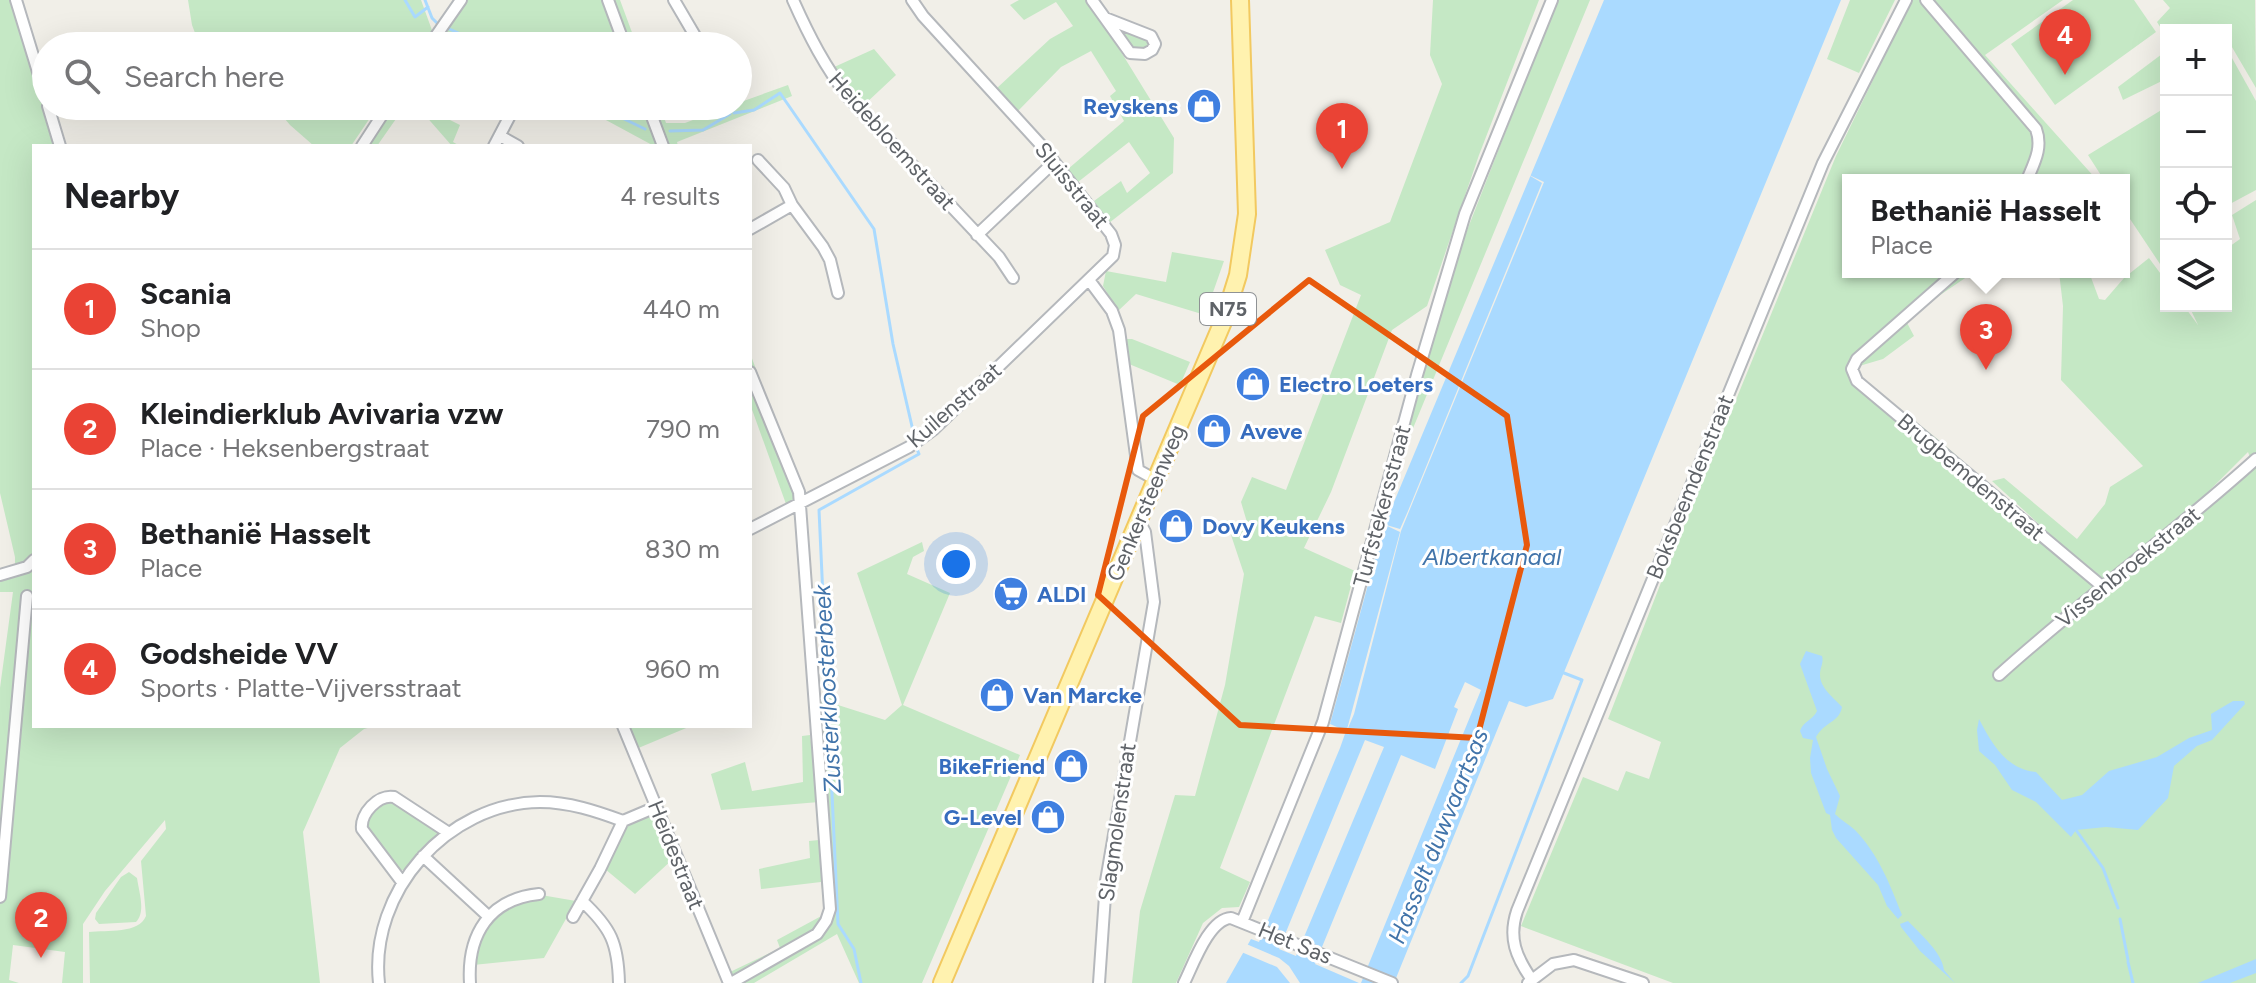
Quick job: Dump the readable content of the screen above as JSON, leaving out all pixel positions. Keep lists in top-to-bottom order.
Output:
{
  "streets": {
    "main road": ["N75", "Genkersteenweg"],
    "street": [
      "Heidebloemstraat",
      "Sluisstraat",
      "Kuilenstraat",
      "Brugbemdenstraat",
      "Boksbeemdenstraat",
      "Turfstekersstraat",
      "Vissenbroekstraat",
      "Slagmolenstraat",
      "Heidestraat",
      "Het Sas"
    ]
  },
  "crossings": [
    ["Sluisstraat", "Kuilenstraat"],
    ["Brugbemdenstraat", "Vissenbroekstraat"],
    ["Genkersteenweg", "Slagmolenstraat"],
    ["Turfstekersstraat", "Het Sas"]
  ],
  "water": ["Albertkanaal", "Zusterkloosterbeek", "Hasselt duwvaartsas"],
  "places": {
    "shop": [
      "Reyskens",
      "Electro Loeters",
      "Aveve",
      "Dovy Keukens",
      "Van Marcke",
      "BikeFriend",
      "G-Level"
    ],
    "supermarket": ["ALDI"]
  },
  "page": {
    "pins": [
      "4",
      "1",
      "3",
      "2"
    ],
    "map_buttons": ["+", "−"],
    "search": "Search here",
    "heading": ["Nearby", "4 results"],
    "popup": ["Bethanië Hasselt", "Place"],
    "list": [
      {
        "mark": "1",
        "name": "Scania",
        "note": "Shop",
        "value": "440 m"
      },
      {
        "mark": "2",
        "name": "Kleindierklub Avivaria vzw",
        "note": "Place · Heksenbergstraat",
        "value": "790 m"
      },
      {
        "mark": "3",
        "name": "Bethanië Hasselt",
        "note": "Place",
        "value": "830 m"
      },
      {
        "mark": "4",
        "name": "Godsheide VV",
        "note": "Sports · Platte-Vijversstraat",
        "value": "960 m"
      }
    ]
  }
}
